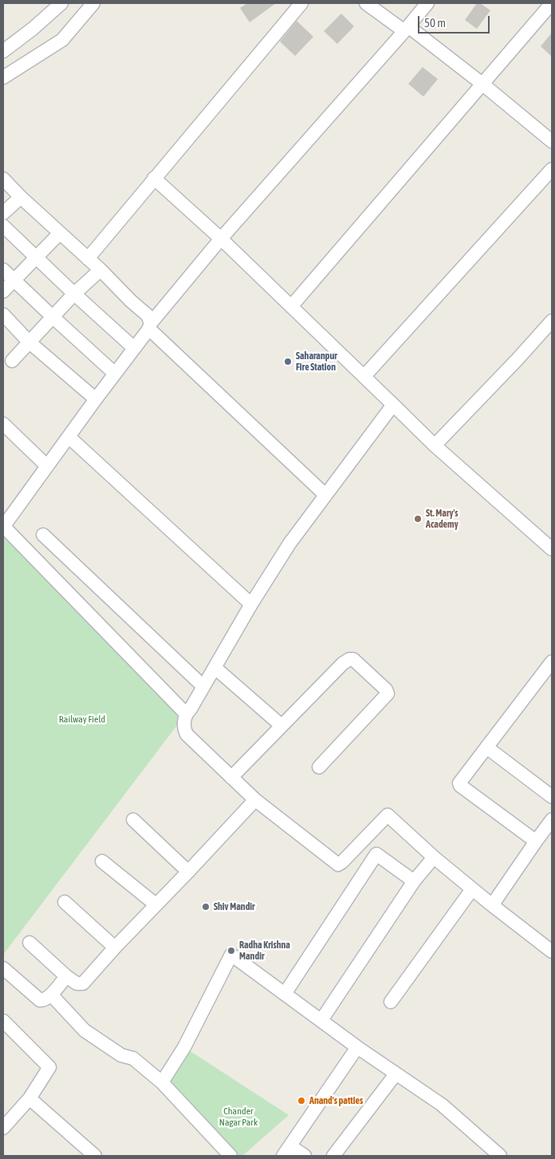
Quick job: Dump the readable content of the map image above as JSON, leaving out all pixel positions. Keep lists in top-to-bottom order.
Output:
{
  "parks": ["Railway Field", "Chander Nagar Park"],
  "places": [
    "Saharanpur Fire Station",
    "St. Mary's Academy",
    "Shiv Mandir",
    "Radha Krishna Mandir",
    "Anand's patties"
  ],
  "scale_bar": "50 m"
}
